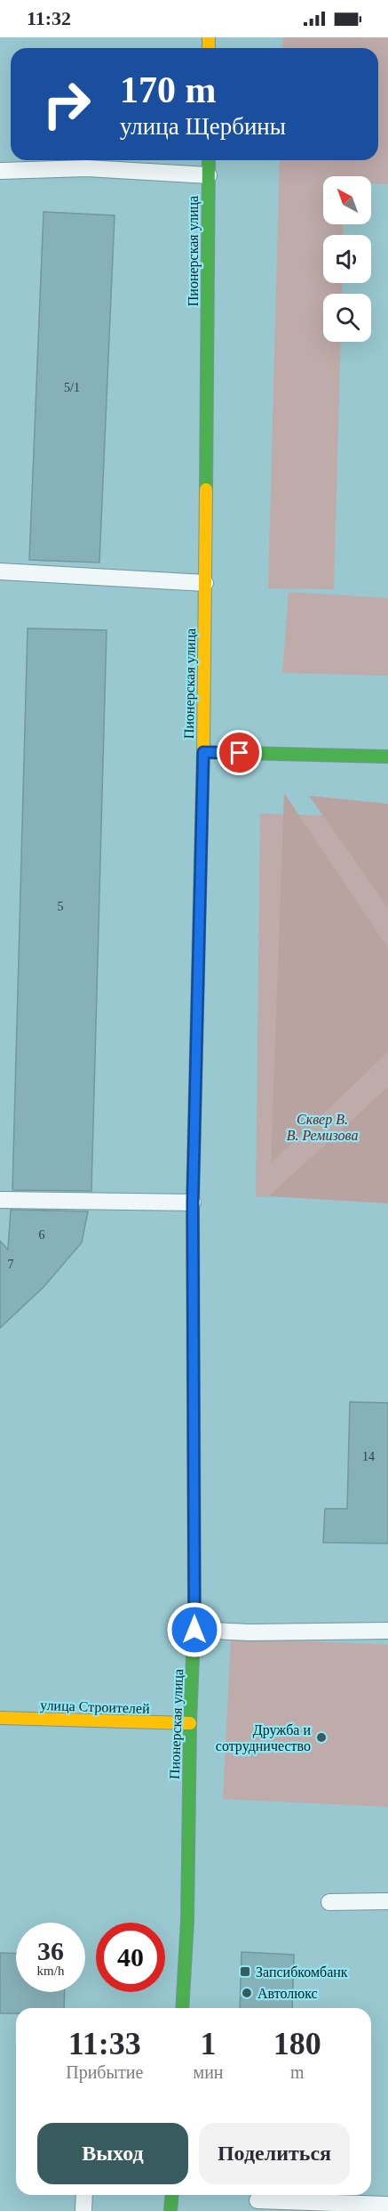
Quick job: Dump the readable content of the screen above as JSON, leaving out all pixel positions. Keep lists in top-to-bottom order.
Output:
{
  "streets": {
    "street": ["Пионерская улица", "улица Строителей"]
  },
  "crossings": [
    ["Пионерская улица", "улица Строителей"]
  ],
  "parks": ["Сквер В. В. Ремизова"],
  "places": {
    "other": ["Дружба и сотрудничество", "Автолюкс"],
    "transit": ["Запсибкомбанк"]
  },
  "house_numbers": [
    "5/1",
    "5",
    "6",
    "7",
    "14"
  ],
  "north": "top left",
  "page": {
    "status": "11:32",
    "turn": ["170 m", "улица Щербины"],
    "speed": "36 km/h",
    "limit": "40",
    "eta": [
      "11:33",
      "Прибытие",
      "1",
      "мин",
      "180",
      "m"
    ],
    "buttons": ["Выход", "Поделиться"]
  }
}
